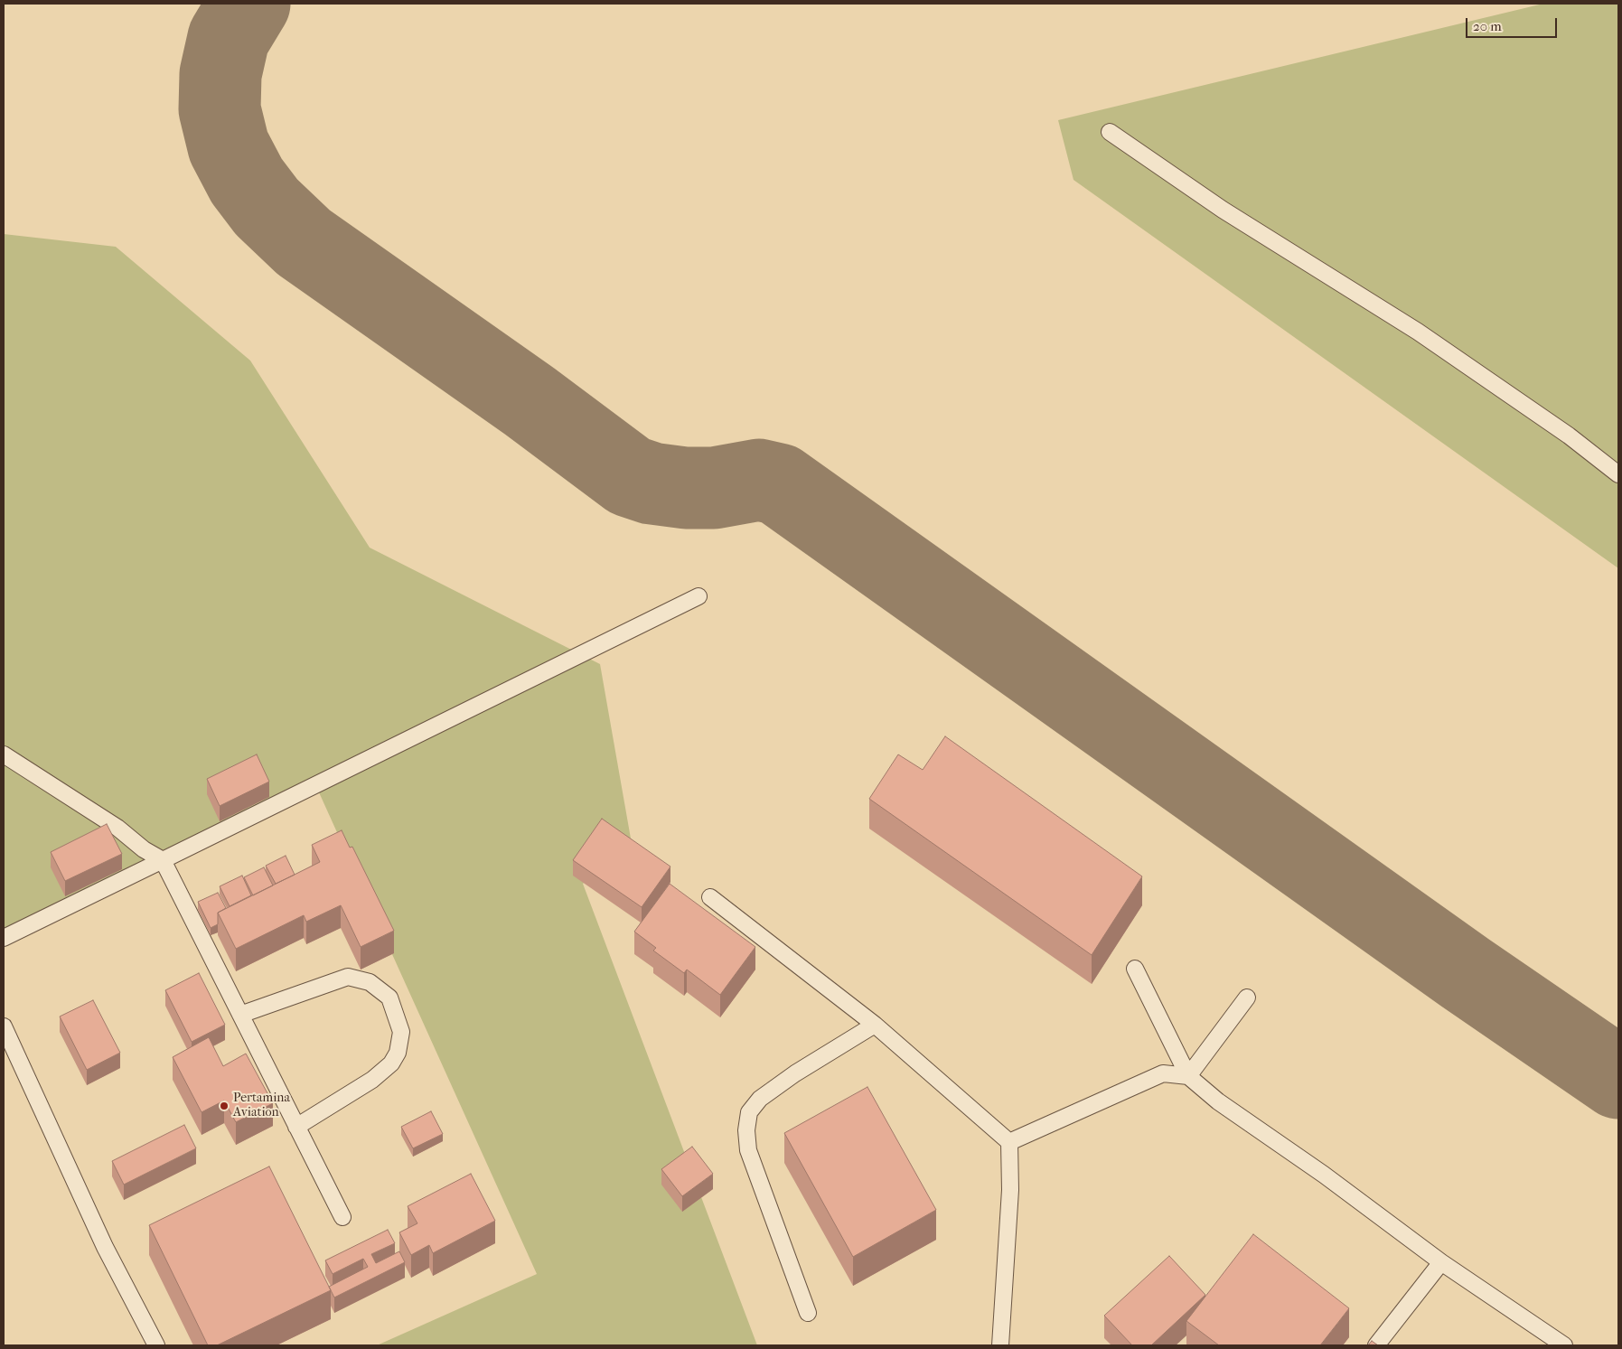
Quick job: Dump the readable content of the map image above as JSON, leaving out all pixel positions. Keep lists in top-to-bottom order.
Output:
{
  "places": ["Pertamina Aviation"],
  "scale_bar": "20 m"
}
